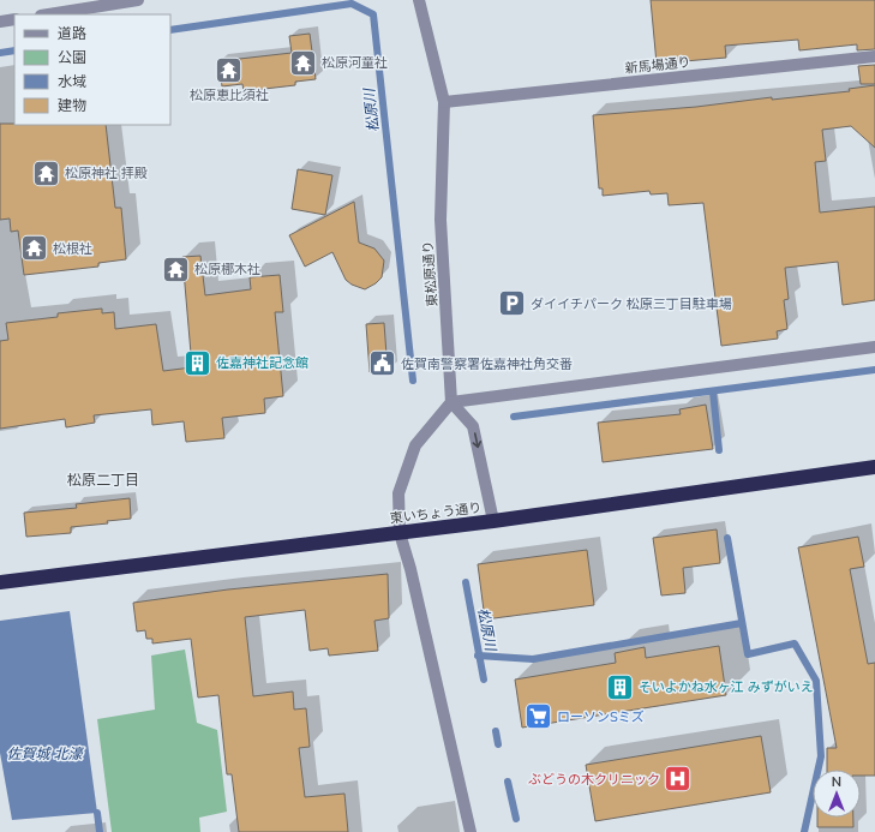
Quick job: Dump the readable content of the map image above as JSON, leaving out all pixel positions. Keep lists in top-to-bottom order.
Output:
{
  "streets": {
    "highway": ["東いちょう通り"],
    "street": ["新馬場通り", "東松原通り"]
  },
  "crossings": [
    ["新馬場通り", "東松原通り"]
  ],
  "districts": ["松原二丁目"],
  "water": ["松原川", "佐賀城 北濠"],
  "places": {
    "temple": [
      "松原河童社",
      "松原恵比須社",
      "松原神社 拝殿",
      "松根社",
      "松原梛木社"
    ],
    "parking": ["ダイイチパーク 松原三丁目駐車場"],
    "building": ["佐嘉神社記念館", "そいよかね水ヶ江 みずがいえ"],
    "public building": ["佐賀南警察署佐嘉神社角交番"],
    "supermarket": ["ローソンSミズ"],
    "hospital": ["ぶどうの木クリニック"]
  },
  "legend": [
    "道路",
    "公園",
    "水域",
    "建物"
  ],
  "north": "top"
}
